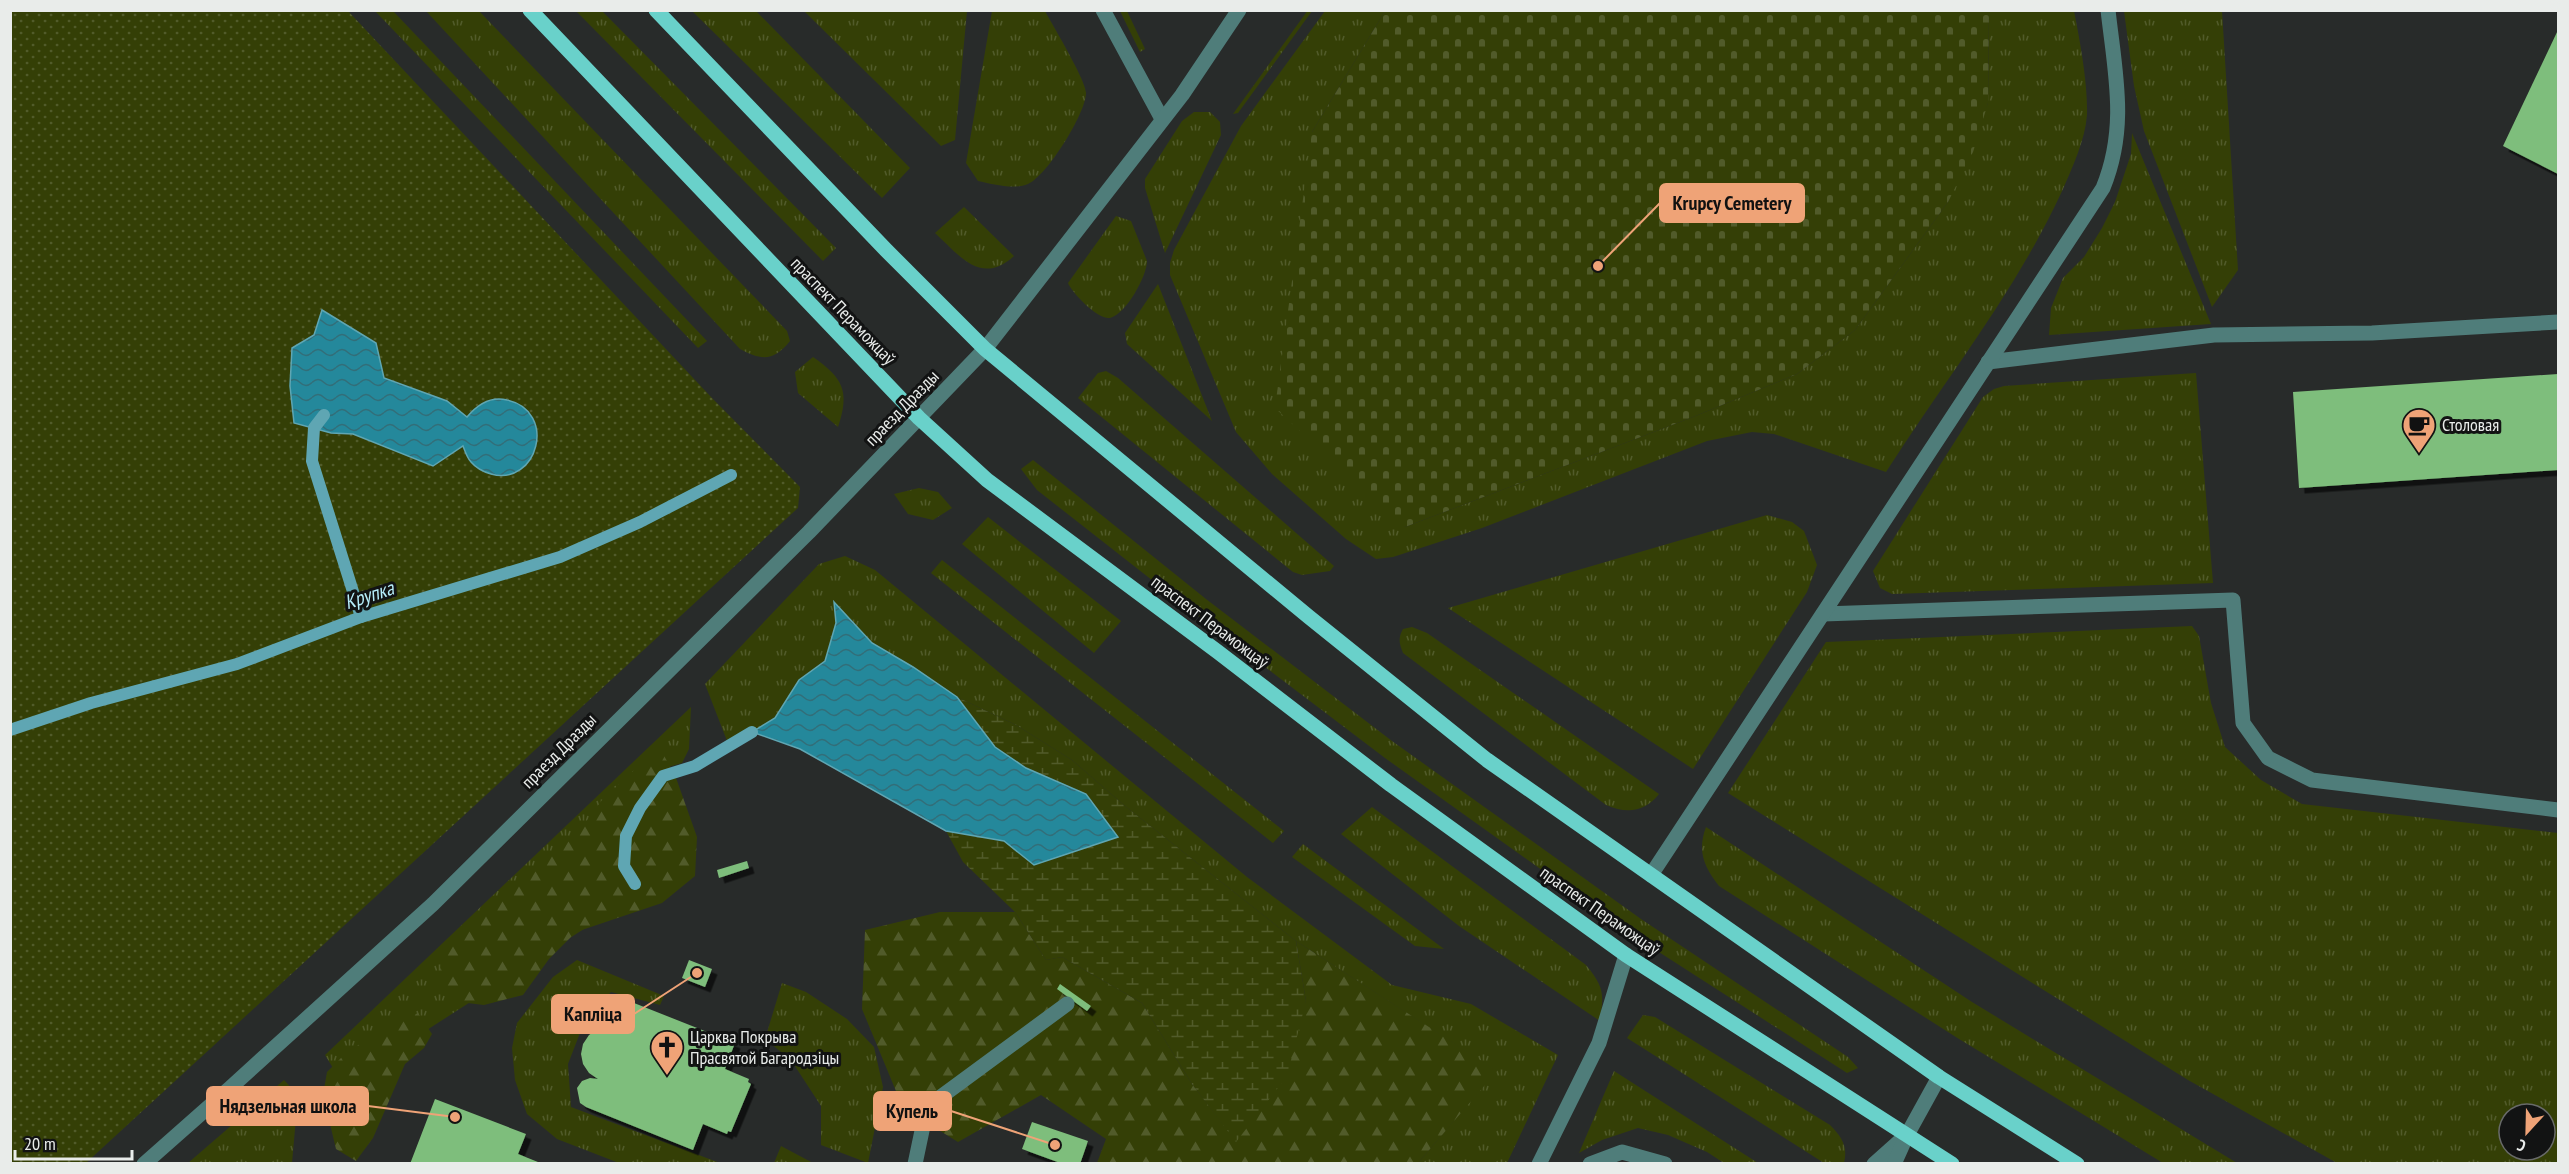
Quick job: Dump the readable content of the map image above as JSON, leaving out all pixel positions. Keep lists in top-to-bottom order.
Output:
{
  "streets": {
    "main road": ["праспект Пераможцаў"],
    "street": ["праезд Дразды"]
  },
  "crossings": [
    ["праспект Пераможцаў", "праезд Дразды"]
  ],
  "water": ["Крупка"],
  "places": {
    "other": [
      "Krupcy Cemetery",
      "Капліца",
      "Нядзельная школа",
      "Купель"
    ],
    "cafe": ["Столовая"],
    "church": ["Царква Покрыва Прасвятой Багародзіцы"]
  },
  "scale_bar": "20 m",
  "north": "bottom"
}
